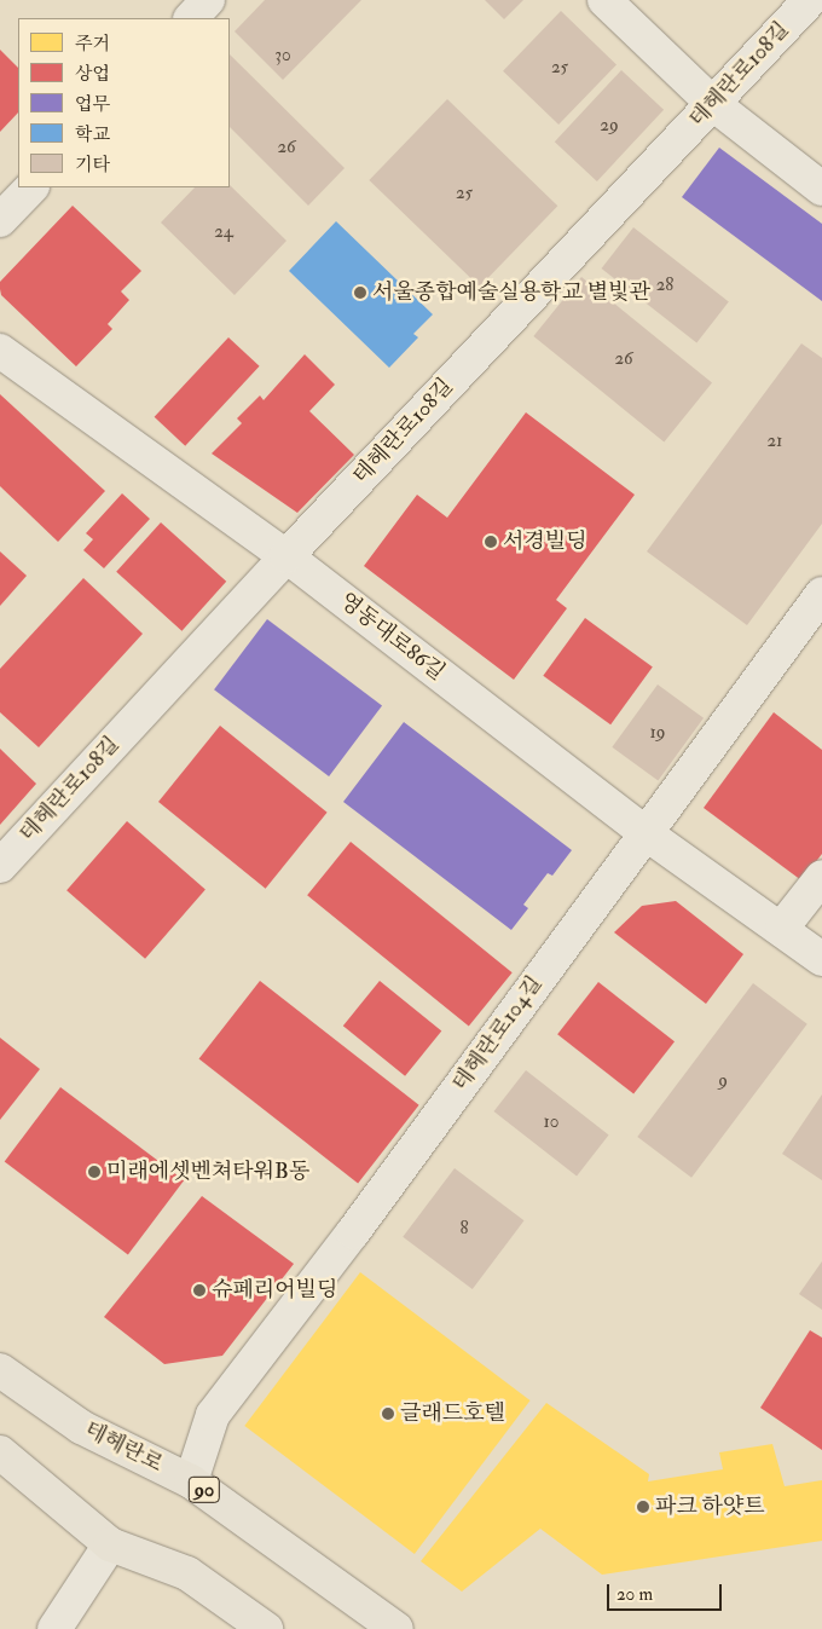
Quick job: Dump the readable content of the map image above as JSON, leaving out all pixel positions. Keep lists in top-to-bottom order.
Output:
{
  "streets": {
    "main road": ["테헤란로", "90"],
    "street": ["테헤란로108길", "영동대로86길", "테헤란로104길"]
  },
  "crossings": [
    ["테헤란로108길", "영동대로86길"],
    ["영동대로86길", "테헤란로104길"],
    ["테헤란로104길", "테헤란로"]
  ],
  "places": [
    "서울종합예술실용학교 별빛관",
    "서경빌딩",
    "미래에셋벤쳐타워B동",
    "슈페리어빌딩",
    "글래드호텔",
    "파크 하얏트"
  ],
  "house_numbers": [
    "30",
    "25",
    "29",
    "26",
    "25",
    "24",
    "28",
    "26",
    "21",
    "19",
    "9",
    "10",
    "8"
  ],
  "legend": [
    "주거",
    "상업",
    "업무",
    "학교",
    "기타"
  ],
  "scale_bar": "20 m"
}
